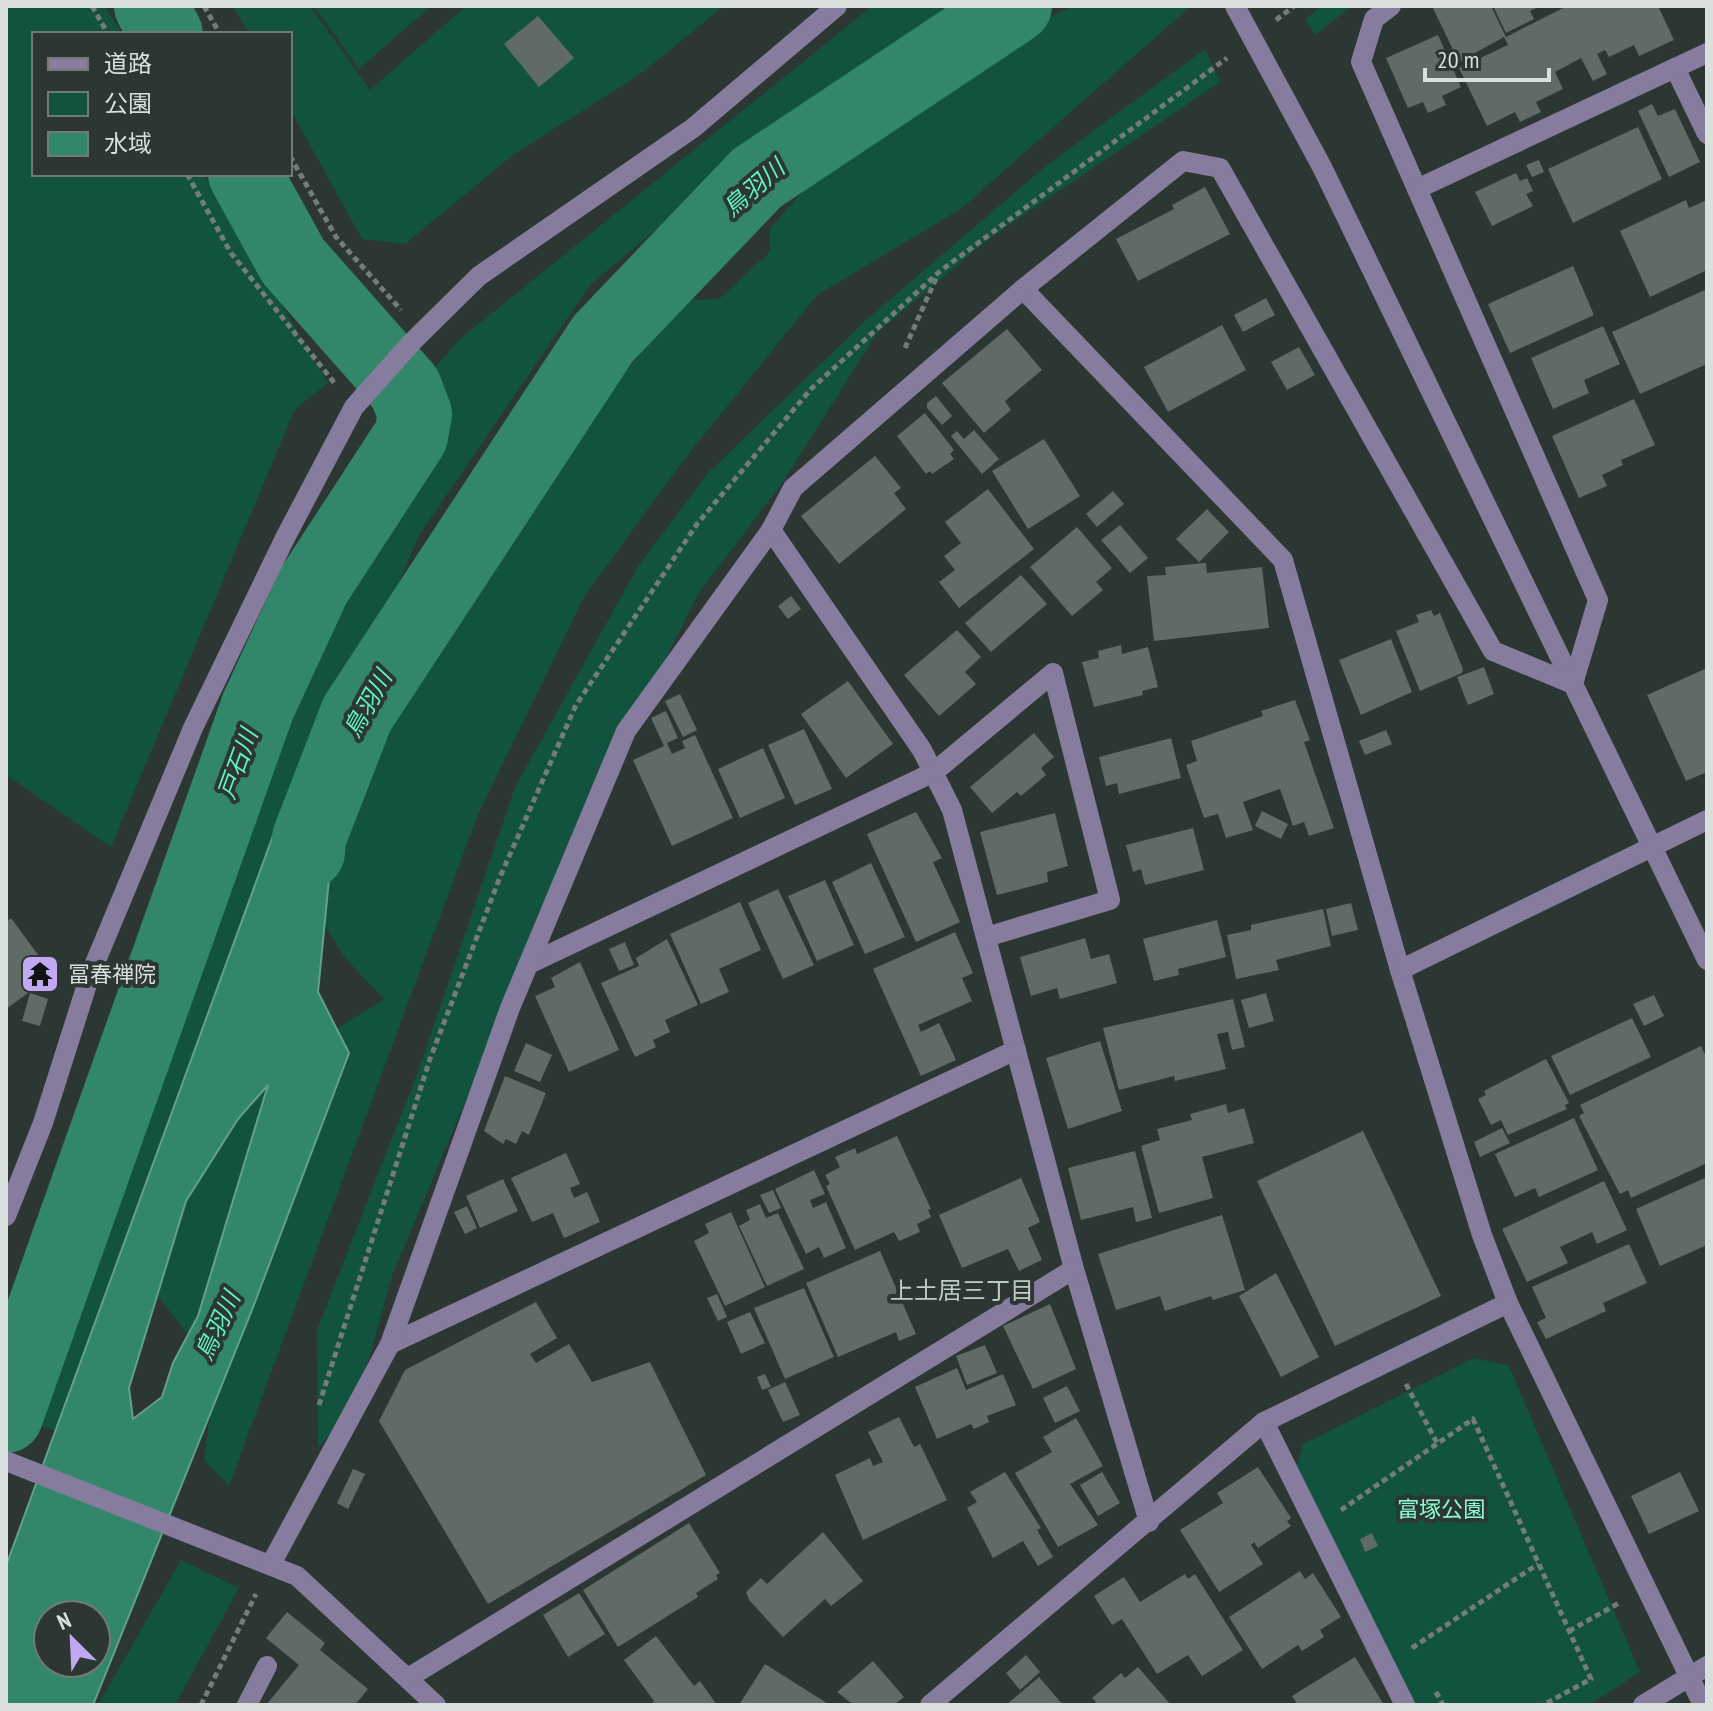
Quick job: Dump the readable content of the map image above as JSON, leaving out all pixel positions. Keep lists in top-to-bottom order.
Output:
{
  "districts": ["上土居三丁目"],
  "water": ["鳥羽川", "戸石川"],
  "parks": ["富塚公園"],
  "places": {
    "temple": ["冨春禅院"]
  },
  "legend": ["道路", "公園", "水域"],
  "scale_bar": "20 m",
  "north": "top left"
}
